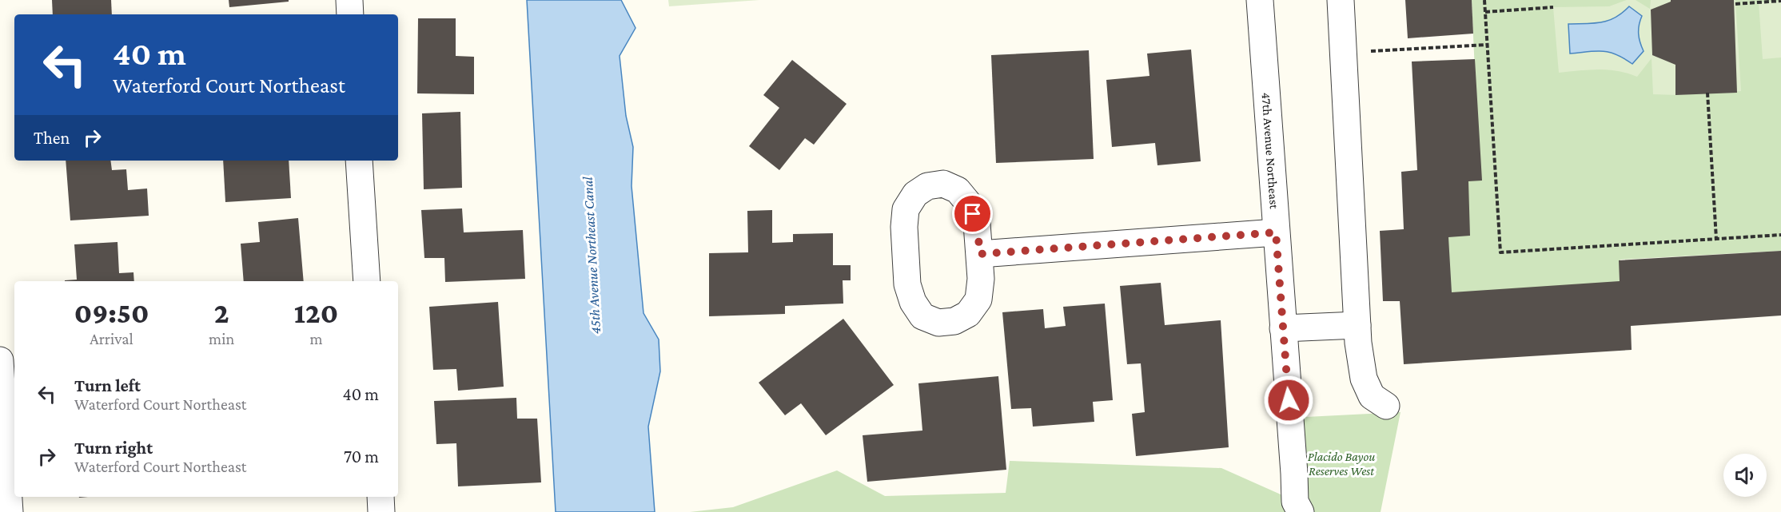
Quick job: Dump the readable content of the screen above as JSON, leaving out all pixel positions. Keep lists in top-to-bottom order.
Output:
{
  "streets": {
    "street": ["47th Avenue Northeast"]
  },
  "water": ["45th Avenue Northeast Canal"],
  "parks": ["Placido Bayou Reserves West"],
  "page": {
    "turn": ["40 m", "Waterford Court Northeast"],
    "then": "Then",
    "eta": [
      "09:50",
      "Arrival",
      "2",
      "min",
      "120",
      "m"
    ],
    "list": [
      {
        "name": "Turn left",
        "note": "Waterford Court Northeast",
        "value": "40 m"
      },
      {
        "name": "Turn right",
        "note": "Waterford Court Northeast",
        "value": "70 m"
      }
    ]
  }
}
